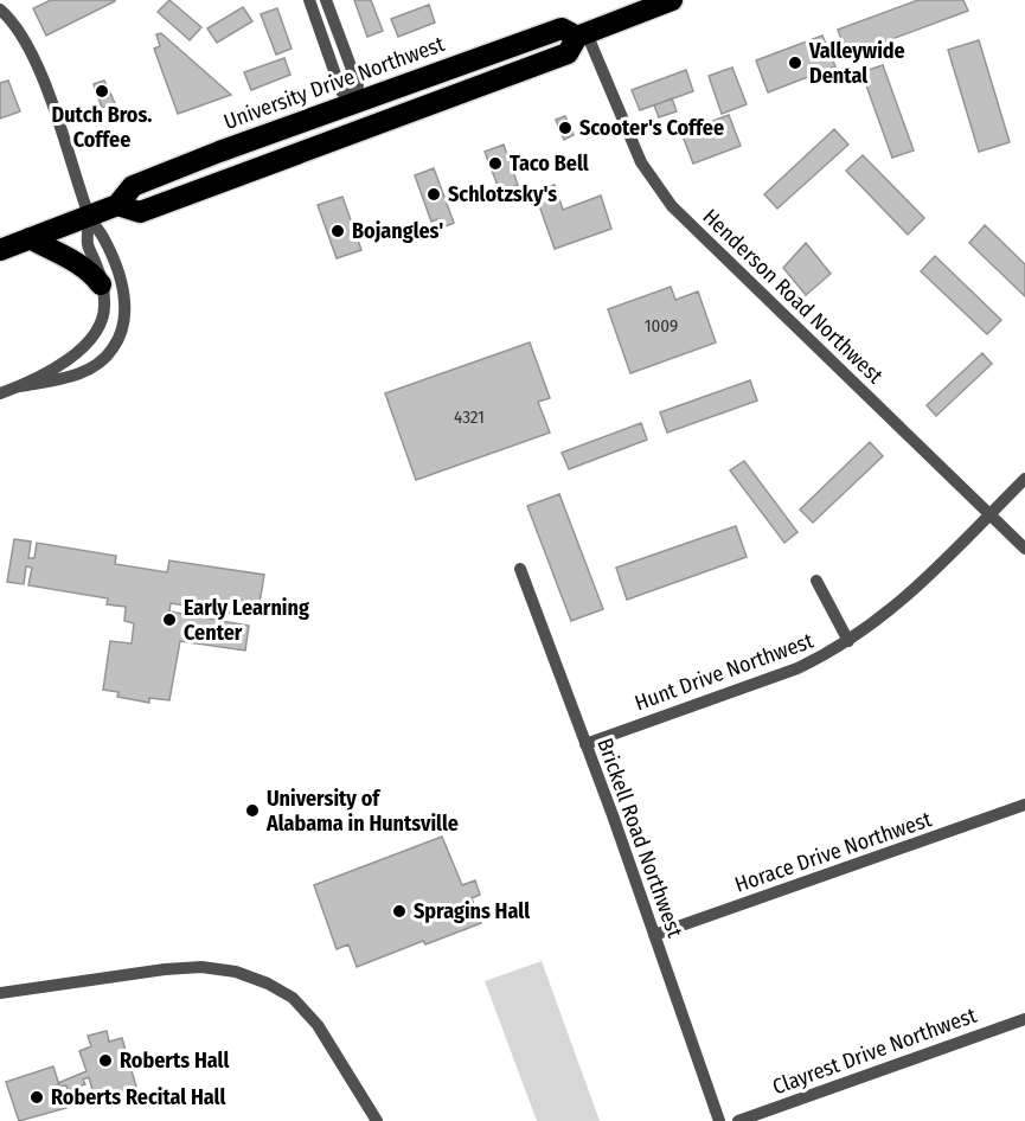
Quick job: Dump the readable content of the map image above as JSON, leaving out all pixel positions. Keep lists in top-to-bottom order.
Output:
{
  "streets": {
    "highway": ["University Drive Northwest"],
    "street": [
      "Henderson Road Northwest",
      "Hunt Drive Northwest",
      "Brickell Road Northwest",
      "Horace Drive Northwest",
      "Clayrest Drive Northwest"
    ]
  },
  "crossings": [
    ["University Drive Northwest", "Henderson Road Northwest"],
    ["Henderson Road Northwest", "Hunt Drive Northwest"],
    ["Hunt Drive Northwest", "Brickell Road Northwest"],
    ["Brickell Road Northwest", "Horace Drive Northwest"]
  ],
  "places": [
    "Valleywide Dental",
    "Dutch Bros. Coffee",
    "Scooter's Coffee",
    "Taco Bell",
    "Schlotzsky's",
    "Bojangles'",
    "Early Learning Center",
    "University of Alabama in Huntsville",
    "Spragins Hall",
    "Roberts Hall",
    "Roberts Recital Hall"
  ],
  "house_numbers": ["1009", "4321"]
}
